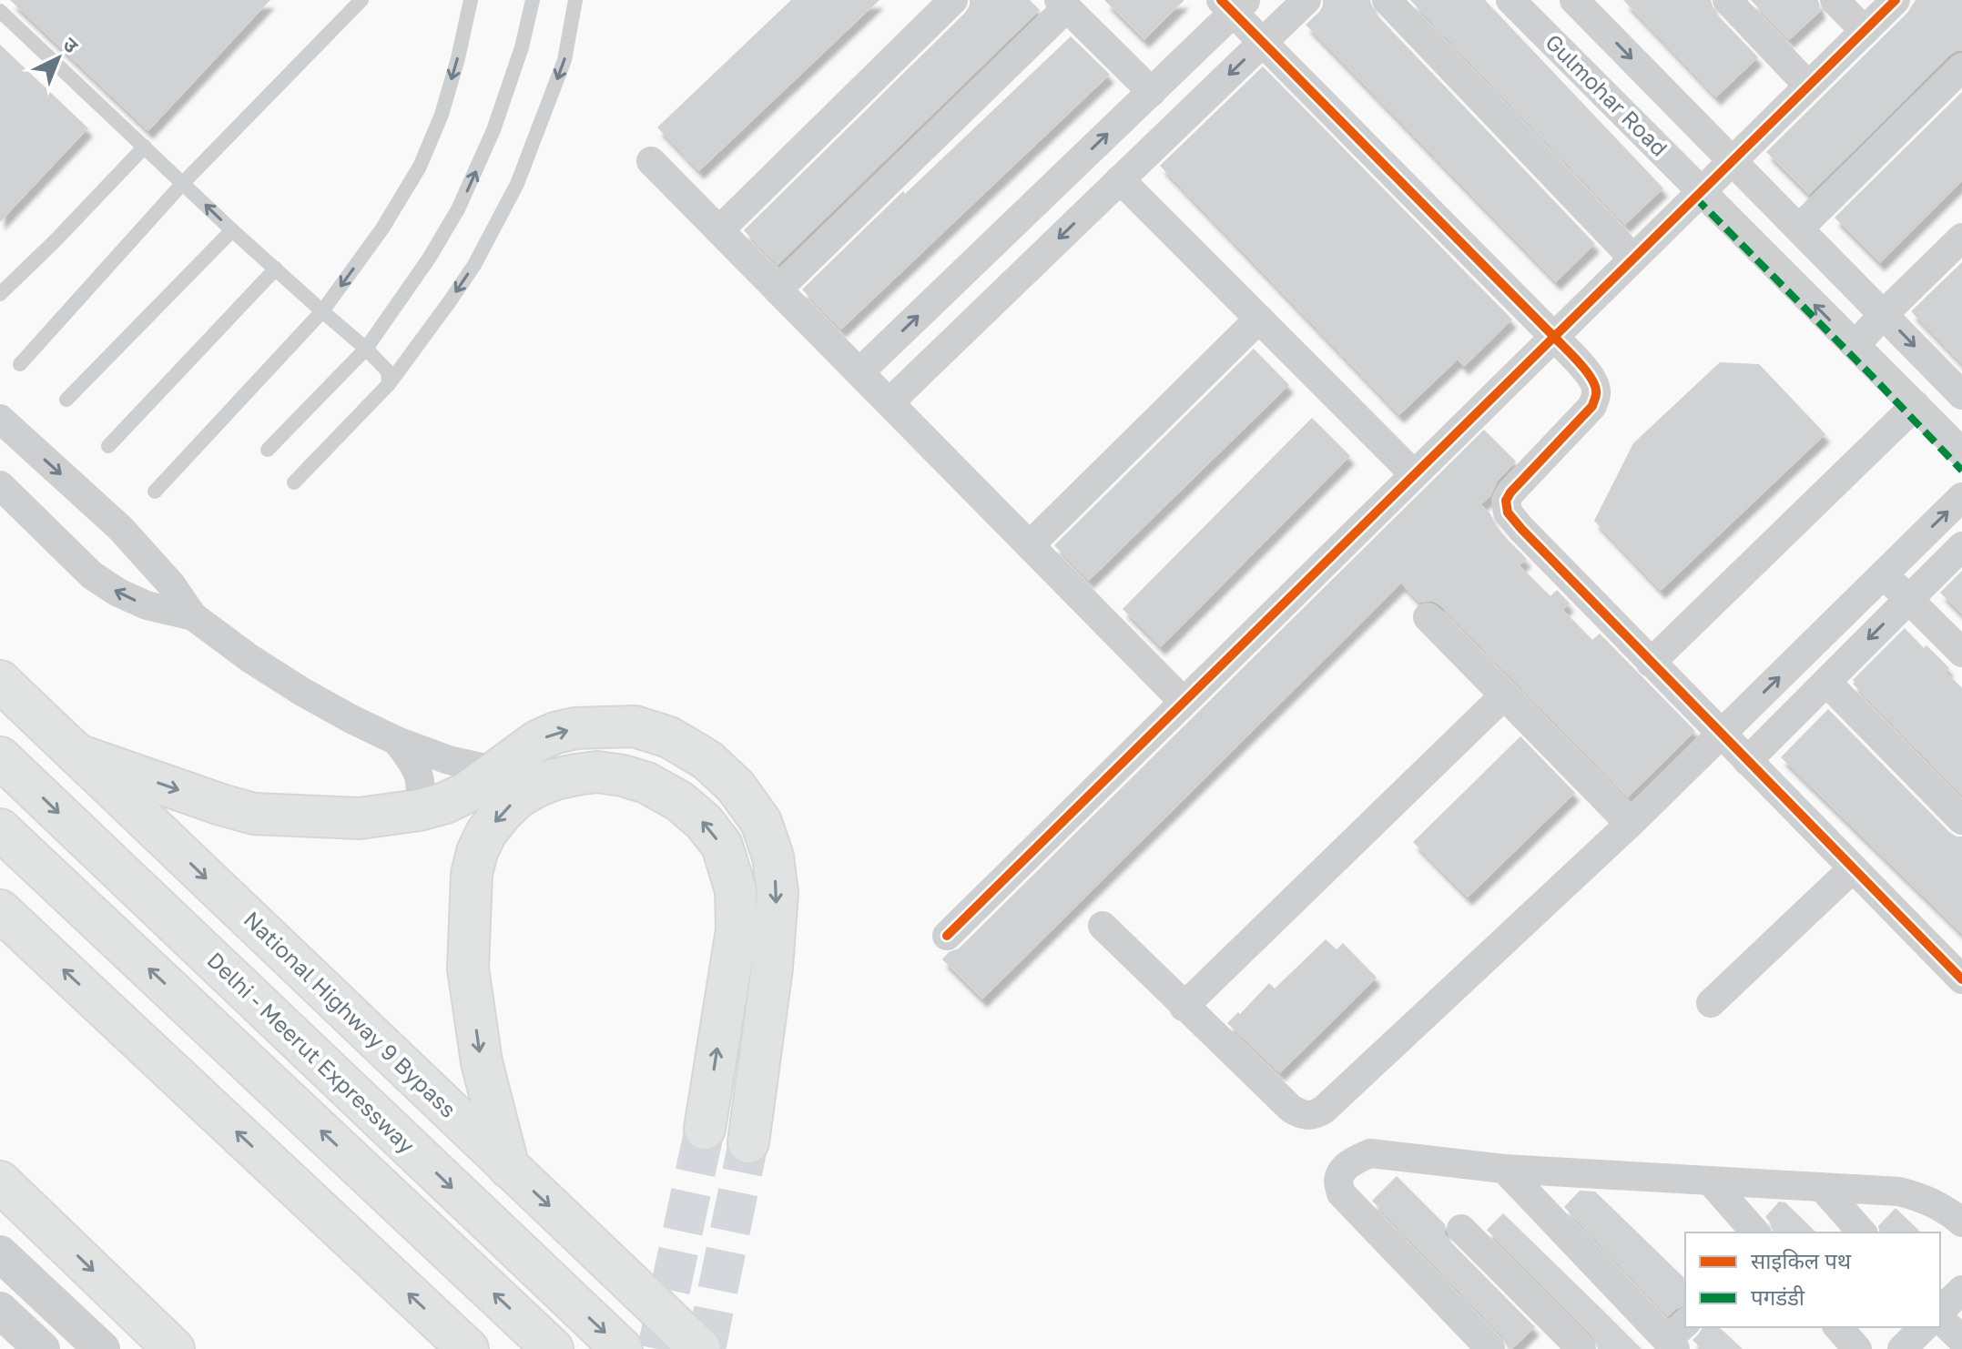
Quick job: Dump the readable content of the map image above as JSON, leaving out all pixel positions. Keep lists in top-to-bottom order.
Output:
{
  "streets": {
    "highway": ["National Highway 9 Bypass", "Delhi - Meerut Expressway"],
    "street": ["Gulmohar Road"]
  },
  "legend": ["साइकिल पथ", "पगडंडी"],
  "north": "top right"
}
